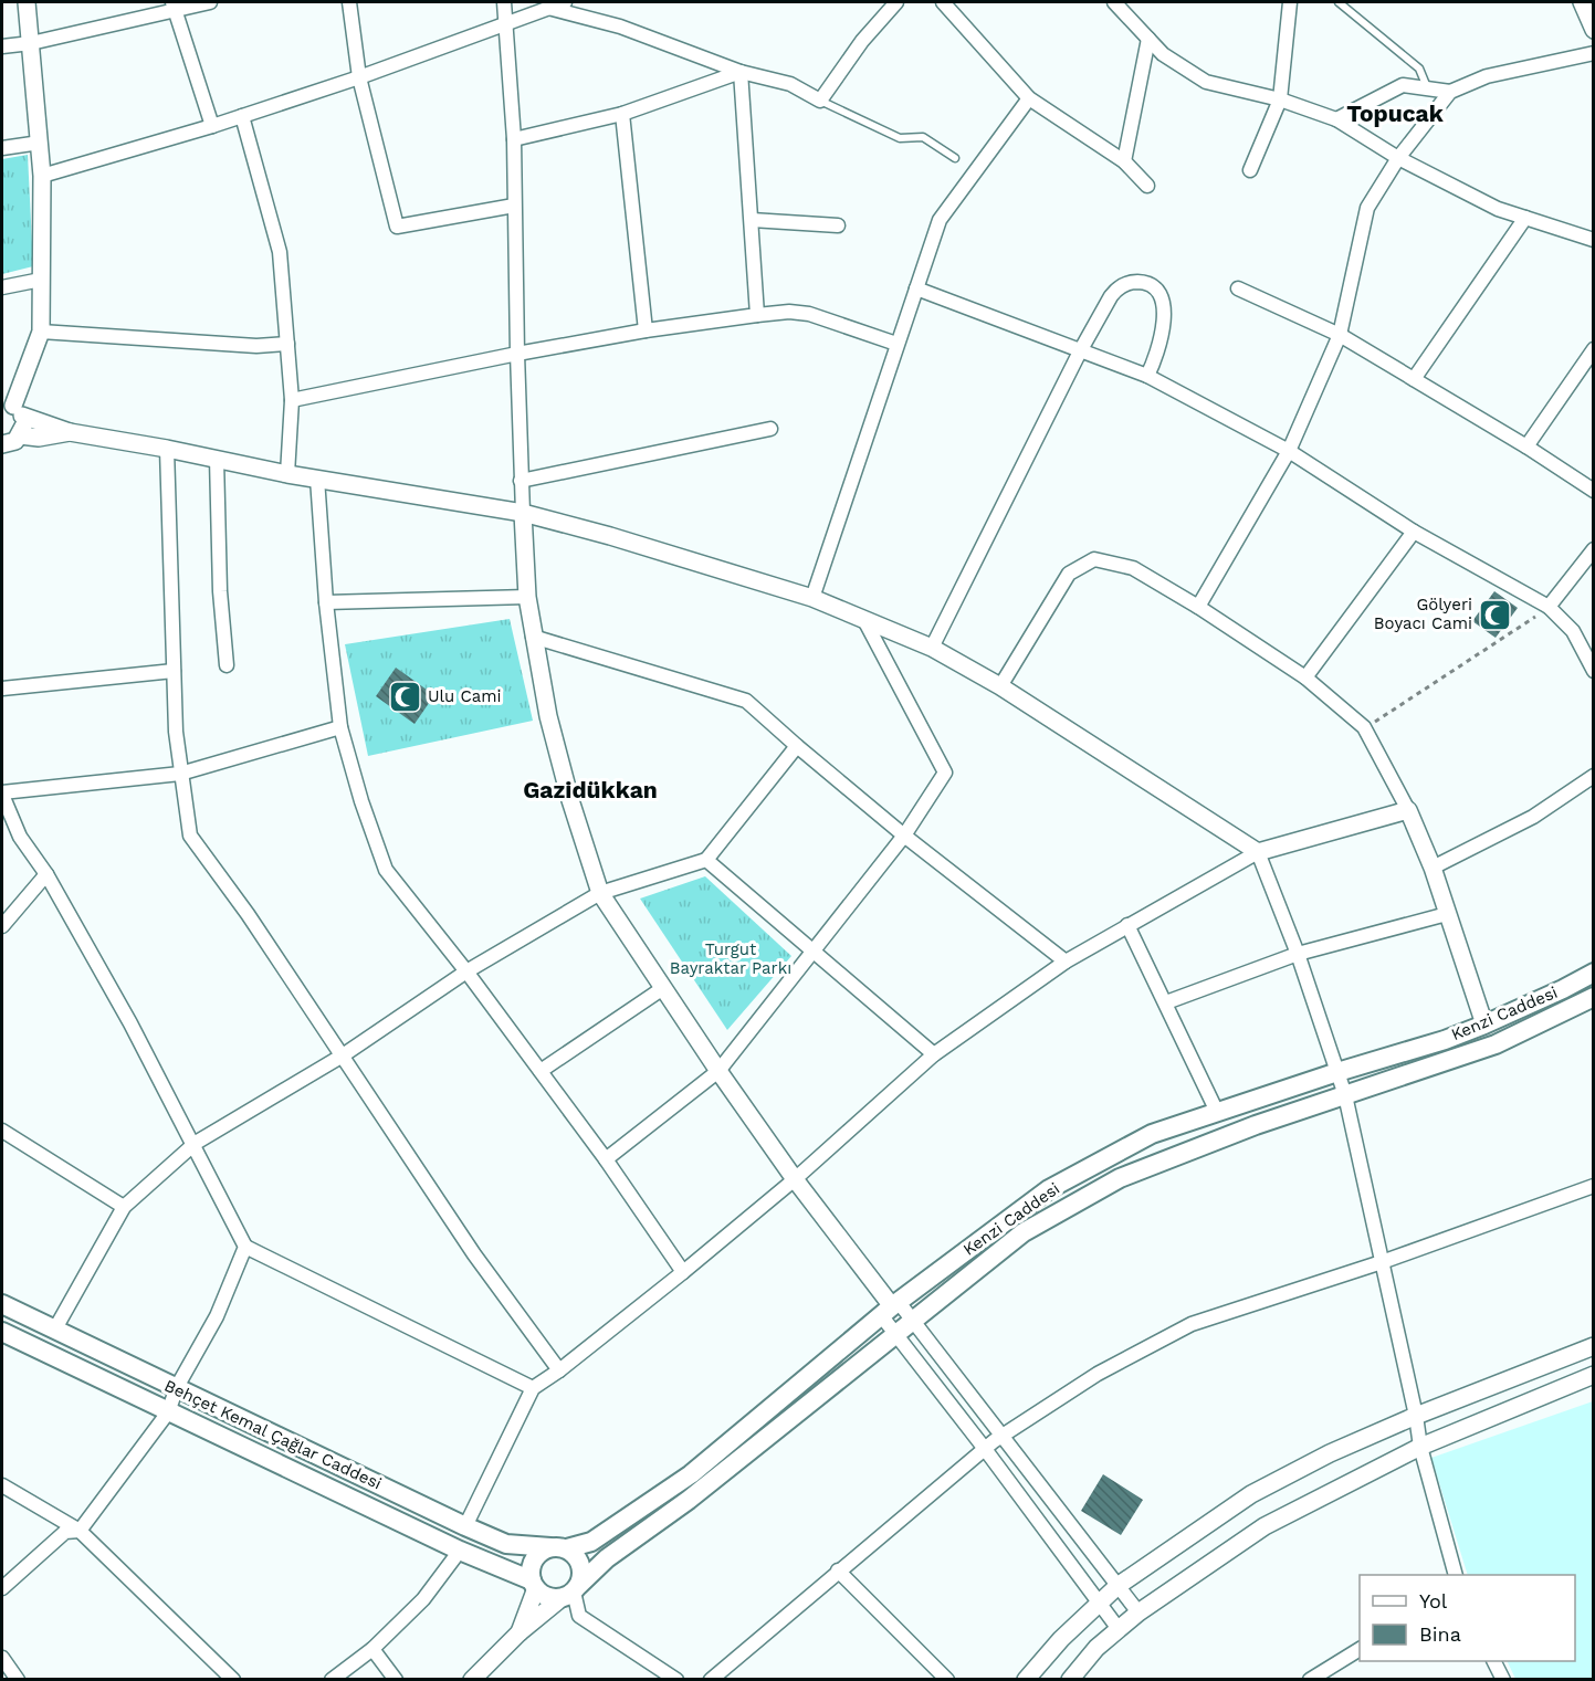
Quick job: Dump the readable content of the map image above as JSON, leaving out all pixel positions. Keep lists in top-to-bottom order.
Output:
{
  "streets": {
    "main road": ["Kenzi Caddesi", "Behçet Kemal Çağlar Caddesi"]
  },
  "crossings": [
    ["Kenzi Caddesi", "Behçet Kemal Çağlar Caddesi"]
  ],
  "districts": ["Topucak", "Gazidükkan"],
  "parks": ["Turgut Bayraktar Parkı"],
  "places": {
    "mosque": ["Gölyeri Boyacı Cami", "Ulu Cami"]
  },
  "legend": ["Yol", "Bina"]
}
